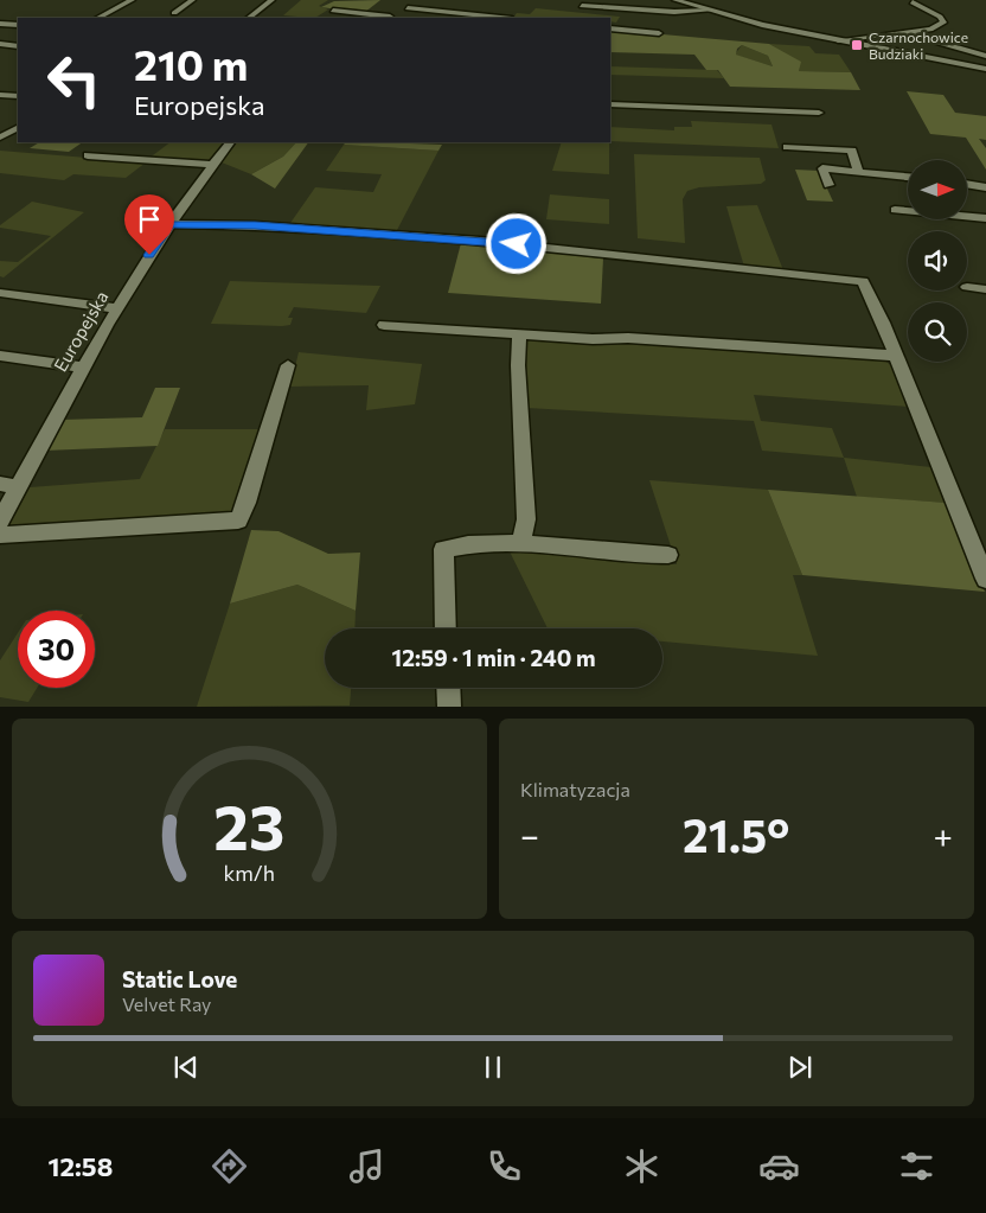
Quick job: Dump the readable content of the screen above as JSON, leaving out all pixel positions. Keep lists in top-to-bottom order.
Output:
{
  "streets": {
    "street": ["Europejska"]
  },
  "places": {
    "transit": ["Czarnochowice Budziaki"]
  },
  "north": "right",
  "page": {
    "turn": ["210 m", "Europejska"],
    "limit": "30",
    "trip": "12:59 · 1 min · 240 m",
    "tile": "Klimatyzacja",
    "heat": ["−", "21.5°", "+"],
    "song": ["Static Love", "Velvet Ray"],
    "tabs": "12:58",
    "gauge": ["23", "km/h"]
  }
}
